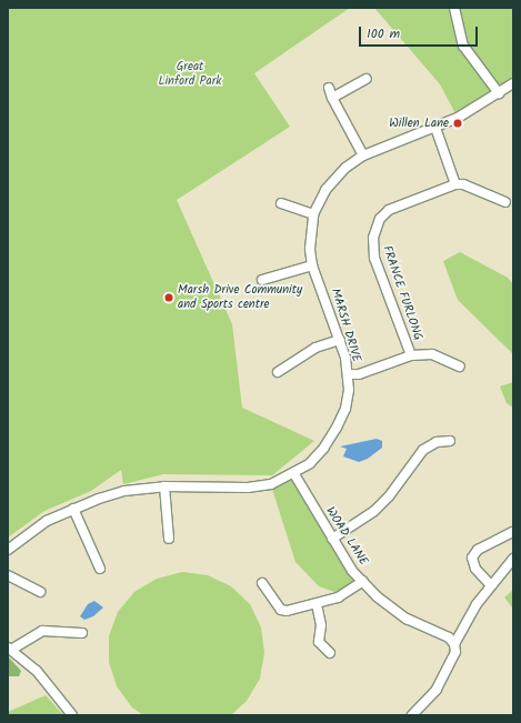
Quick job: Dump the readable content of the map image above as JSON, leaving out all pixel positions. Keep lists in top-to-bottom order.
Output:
{
  "streets": {
    "street": ["FRANCE FURLONG", "MARSH DRIVE", "WOAD LANE"]
  },
  "crossings": [
    ["FRANCE FURLONG", "MARSH DRIVE"],
    ["MARSH DRIVE", "WOAD LANE"]
  ],
  "parks": ["Great Linford Park"],
  "places": ["Willen Lane", "Marsh Drive Community and Sports centre"],
  "scale_bar": "100 m"
}
